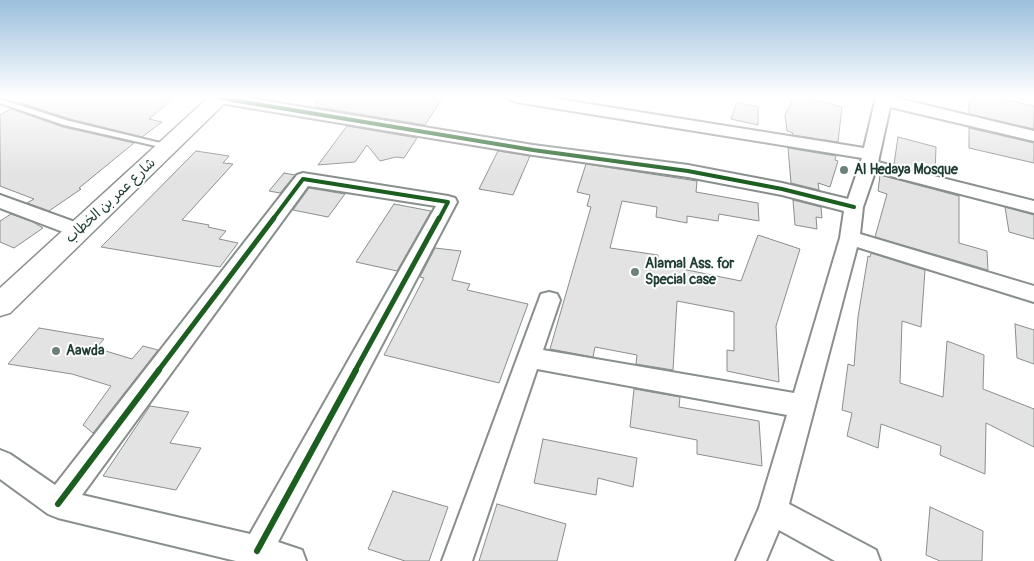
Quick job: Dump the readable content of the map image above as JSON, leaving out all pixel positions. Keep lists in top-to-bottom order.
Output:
{
  "streets": {
    "main road": ["شارع عمر بن الخطاب"]
  },
  "places": ["Al Hedaya Mosque", "Alamal Ass. for Special case", "Aawda"]
}
